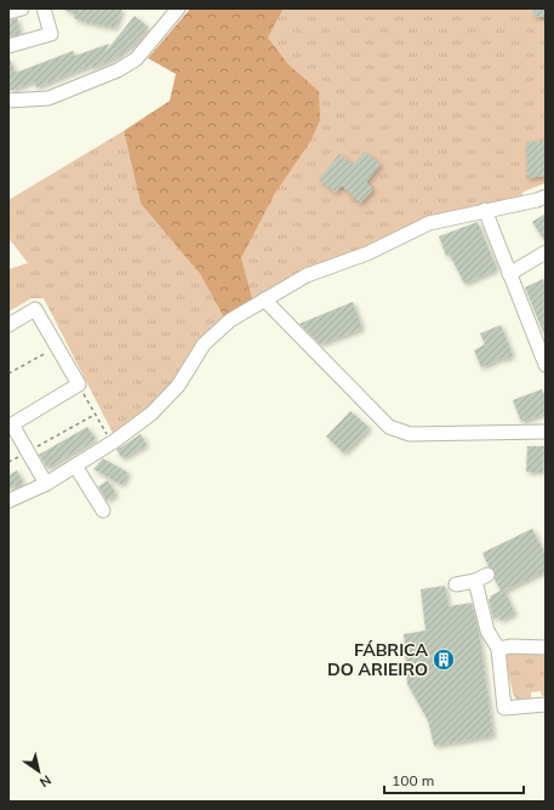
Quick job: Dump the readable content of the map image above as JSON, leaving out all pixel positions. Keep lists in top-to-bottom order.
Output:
{
  "places": {
    "building": ["FÁBRICA DO ARIEIRO"]
  },
  "scale_bar": "100 m",
  "north": "bottom right"
}
